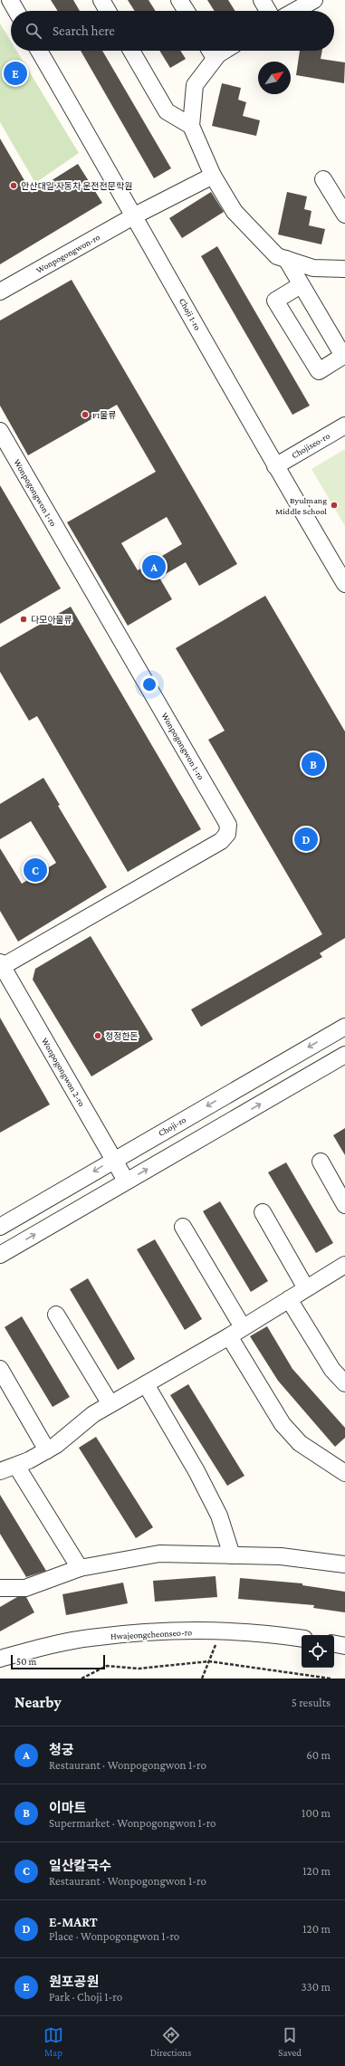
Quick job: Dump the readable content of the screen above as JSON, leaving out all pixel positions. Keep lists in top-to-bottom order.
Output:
{
  "streets": {
    "street": [
      "Wonpogongwon-ro",
      "Choji 1-ro",
      "Chojiseo-ro",
      "Wonpogongwon 1-ro",
      "Wonpogongwon 2-ro",
      "Choji-ro",
      "Hwajeongcheonseo-ro"
    ]
  },
  "crossings": [
    ["Wonpogongwon-ro", "Choji 1-ro"],
    ["Choji 1-ro", "Chojiseo-ro"],
    ["Wonpogongwon 1-ro", "Wonpogongwon 2-ro"],
    ["Wonpogongwon 2-ro", "Choji-ro"]
  ],
  "places": [
    "안산대일 자동차 운전전문학원",
    "F1물류",
    "Byulmang Middle School",
    "다모아물류",
    "청정한돈"
  ],
  "scale_bar": "50 m",
  "north": "top right",
  "page": {
    "search": "Search here",
    "pins": [
      "E",
      "A",
      "B",
      "D",
      "C"
    ],
    "scale": "50 m",
    "heading": ["Nearby", "5 results"],
    "list": [
      {
        "mark": "A",
        "name": "청궁",
        "note": "Restaurant · Wonpogongwon 1-ro",
        "value": "60 m"
      },
      {
        "mark": "B",
        "name": "이마트",
        "note": "Supermarket · Wonpogongwon 1-ro",
        "value": "100 m"
      },
      {
        "mark": "C",
        "name": "일산칼국수",
        "note": "Restaurant · Wonpogongwon 1-ro",
        "value": "120 m"
      },
      {
        "mark": "D",
        "name": "E-MART",
        "note": "Place · Wonpogongwon 1-ro",
        "value": "120 m"
      },
      {
        "mark": "E",
        "name": "원포공원",
        "note": "Park · Choji 1-ro",
        "value": "330 m"
      }
    ],
    "nav": ["Map", "Directions", "Saved"]
  }
}
